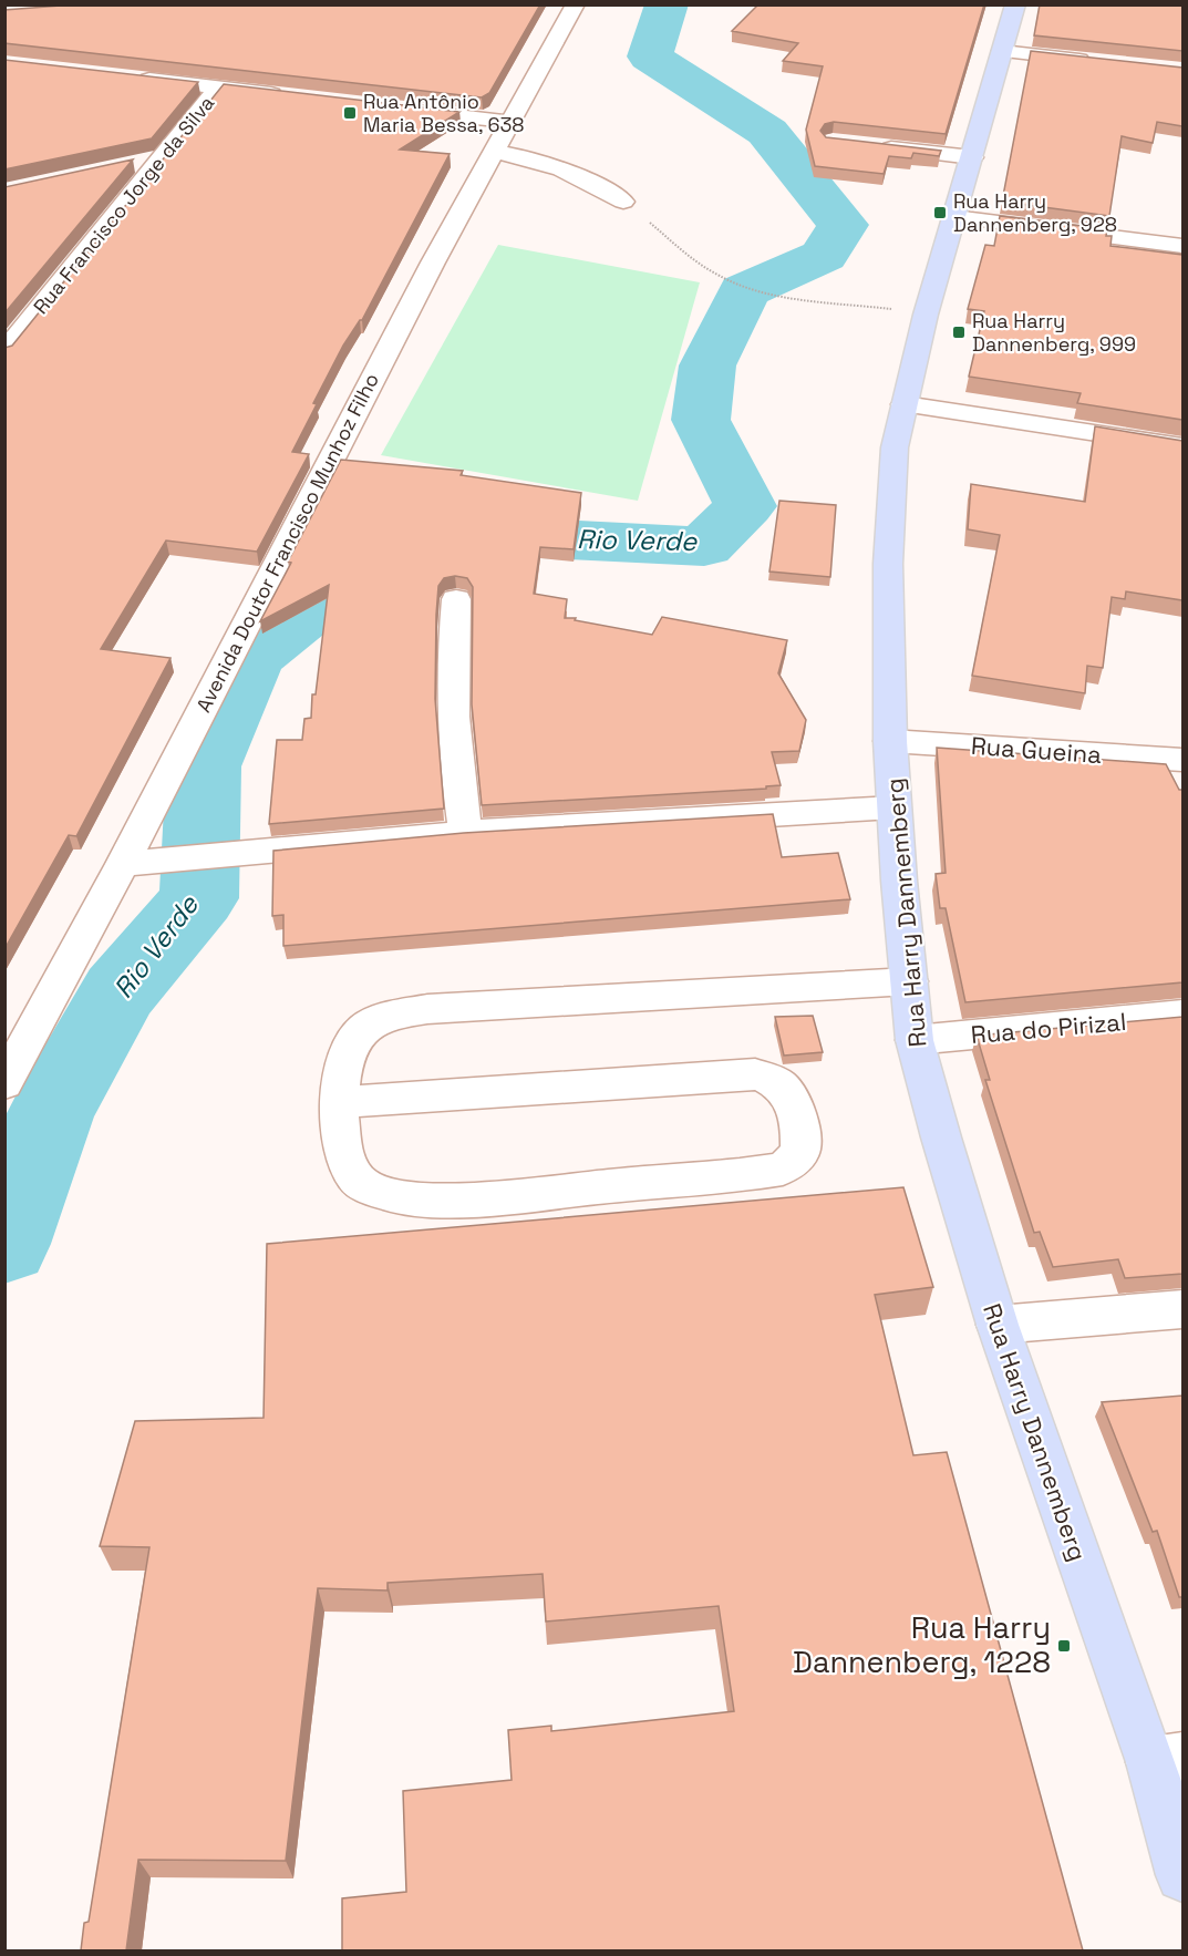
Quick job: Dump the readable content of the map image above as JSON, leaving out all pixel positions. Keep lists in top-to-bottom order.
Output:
{
  "streets": {
    "main road": ["Rua Harry Dannemberg"],
    "street": [
      "Rua Francisco Jorge da Silva",
      "Avenida Doutor Francisco Munhoz Filho",
      "Rua Gueina",
      "Rua do Pirizal"
    ]
  },
  "crossings": [
    ["Rua Gueina", "Rua Harry Dannemberg"],
    ["Rua Harry Dannemberg", "Rua do Pirizal"]
  ],
  "water": ["Rio Verde"],
  "places": {
    "transit": [
      "Rua Antônio Maria Bessa, 638",
      "Rua Harry Dannenberg, 928",
      "Rua Harry Dannenberg, 999",
      "Rua Harry Dannenberg, 1228"
    ]
  }
}
